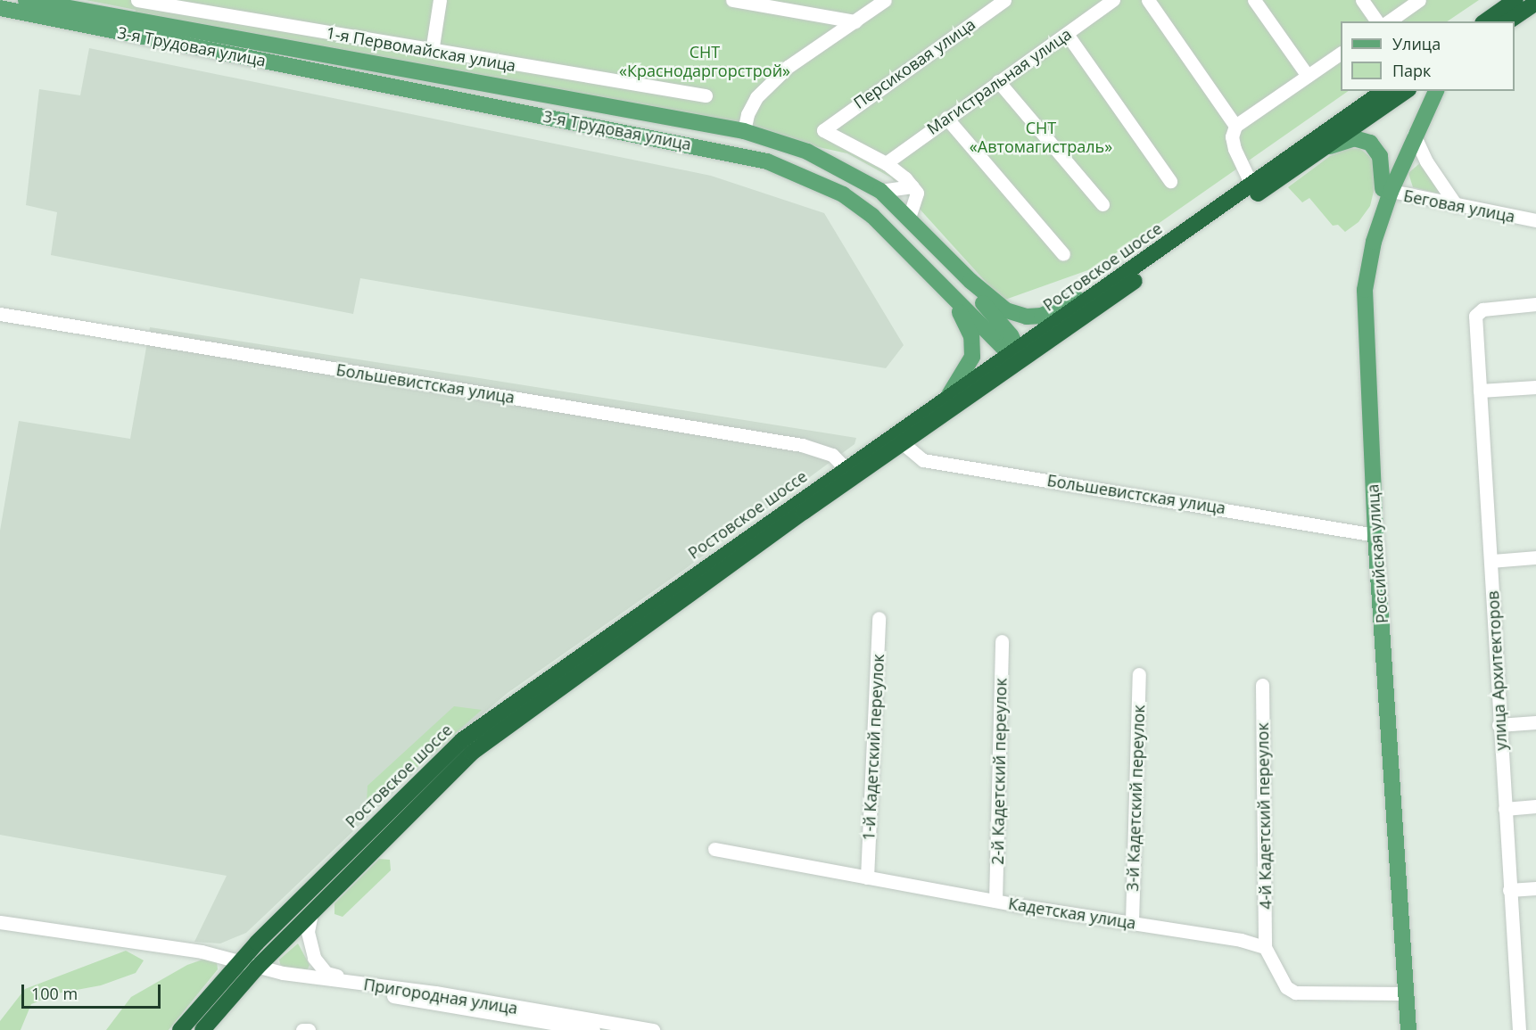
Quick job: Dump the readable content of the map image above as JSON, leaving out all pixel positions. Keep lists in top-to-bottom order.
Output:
{
  "streets": {
    "highway": ["Ростовское шоссе"],
    "main road": ["3-я Трудовая улица", "1-я Первомайская улица", "Российская улица"],
    "street": [
      "Персиковая улица",
      "Магистральная улица",
      "Беговая улица",
      "Большевистская улица",
      "улица Архитекторов",
      "1-й Кадетский переулок",
      "2-й Кадетский переулок",
      "3-й Кадетский переулок",
      "4-й Кадетский переулок",
      "Кадетская улица",
      "Пригородная улица"
    ]
  },
  "crossings": [
    ["3-я Трудовая улица", "1-я Первомайская улица"],
    ["3-я Трудовая улица", "Ростовское шоссе"],
    ["Персиковая улица", "Магистральная улица"],
    ["Беговая улица", "Российская улица"],
    ["Ростовское шоссе", "Большевистская улица"],
    ["Ростовское шоссе", "Пригородная улица"],
    ["Большевистская улица", "Российская улица"],
    ["1-й Кадетский переулок", "Кадетская улица"],
    ["2-й Кадетский переулок", "Кадетская улица"],
    ["3-й Кадетский переулок", "Кадетская улица"],
    ["4-й Кадетский переулок", "Кадетская улица"]
  ],
  "parks": ["СНТ «Краснодаргорстрой»", "СНТ «Автомагистраль»"],
  "legend": ["Улица", "Парк"],
  "scale_bar": "100 m"
}
